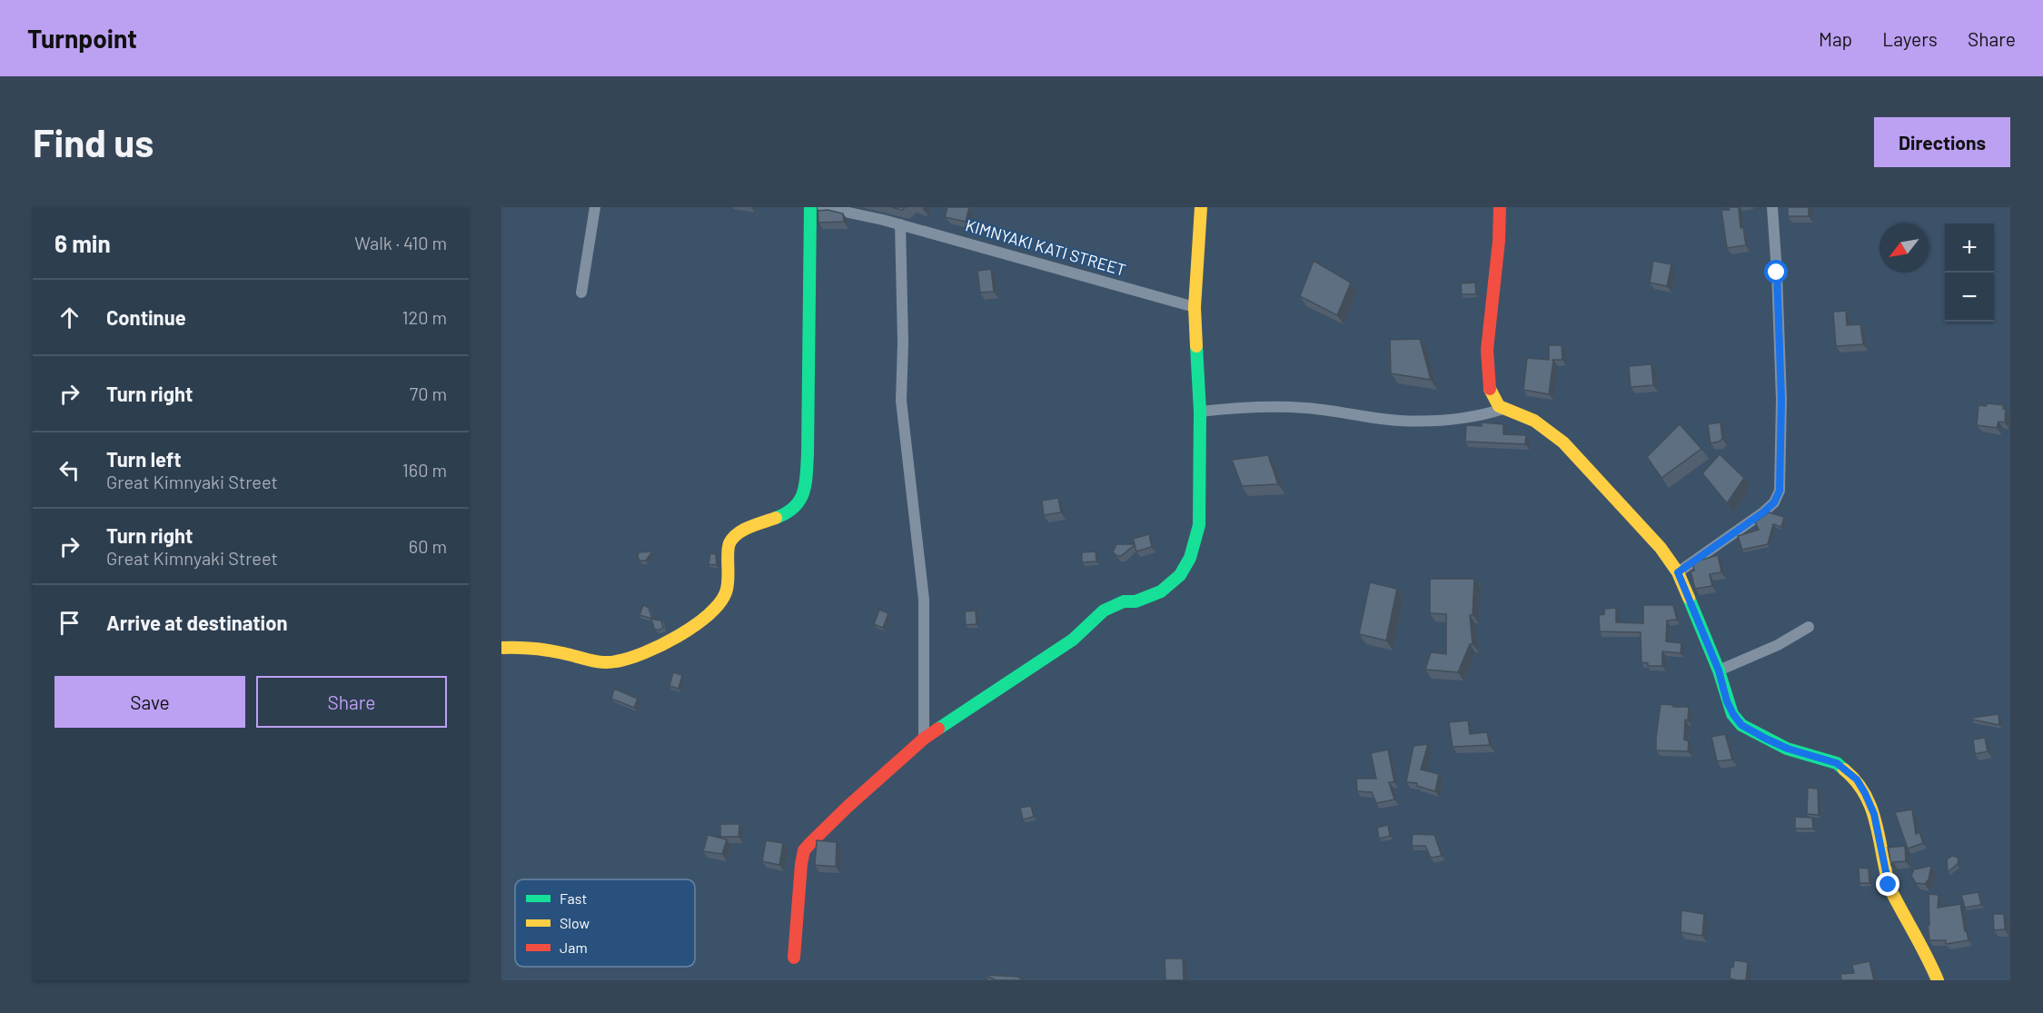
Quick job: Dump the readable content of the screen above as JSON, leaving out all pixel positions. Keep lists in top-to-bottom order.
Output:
{
  "streets": {
    "street": ["KIMNYAKI KATI STREET"]
  },
  "legend": ["Fast", "Slow", "Jam"],
  "north": "bottom left",
  "page": {
    "header": "Turnpoint",
    "nav": ["Map", "Layers", "Share"],
    "buttons": [
      "Directions",
      ["Save", "Share"]
    ],
    "title": "Find us",
    "heading": ["6 min", "Walk · 410 m"],
    "map_buttons": ["+", "−"],
    "list": [
      ["Continue", "120 m"],
      ["Turn right", "70 m"],
      ["Turn left", "Great Kimnyaki Street", "160 m"],
      ["Turn right", "Great Kimnyaki Street", "60 m"],
      "Arrive at destination"
    ]
  }
}
